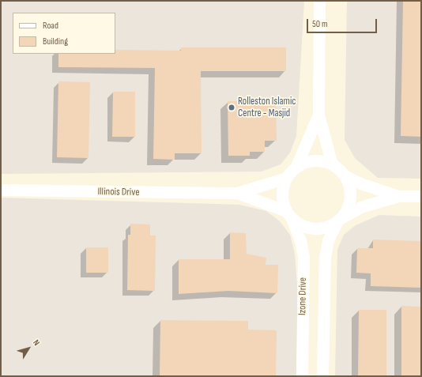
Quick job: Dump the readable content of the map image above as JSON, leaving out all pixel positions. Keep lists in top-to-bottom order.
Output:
{
  "streets": {
    "street": ["Illinois Drive", "Izone Drive"]
  },
  "crossings": [
    ["Illinois Drive", "Izone Drive"]
  ],
  "places": ["Rolleston Islamic Centre - Masjid"],
  "legend": ["Road", "Building"],
  "scale_bar": "50 m",
  "north": "top right"
}
